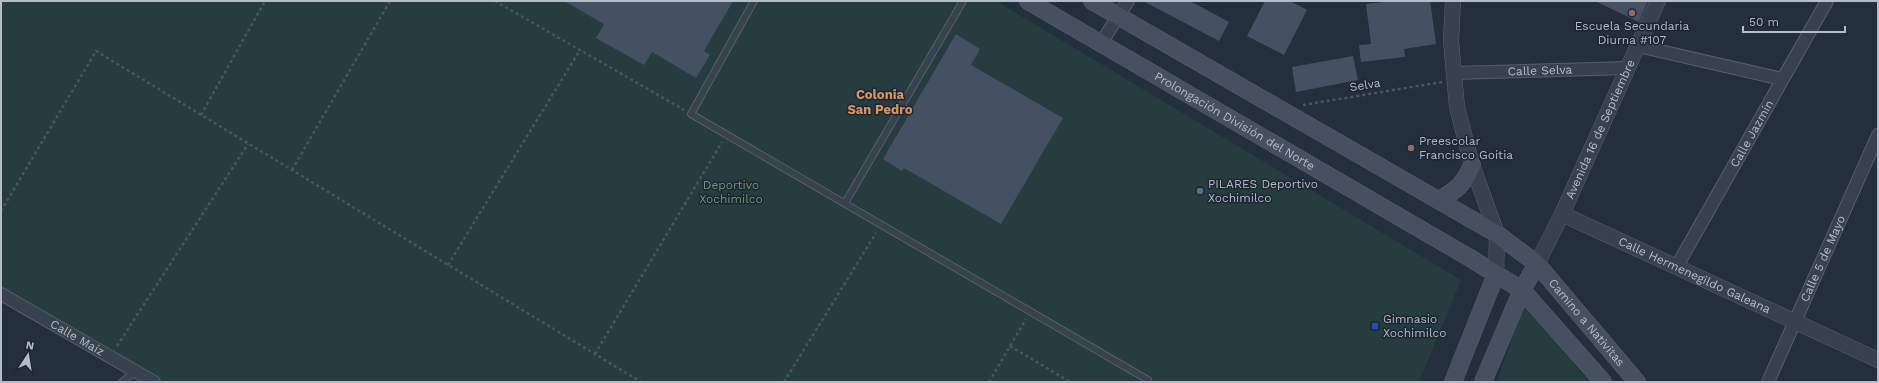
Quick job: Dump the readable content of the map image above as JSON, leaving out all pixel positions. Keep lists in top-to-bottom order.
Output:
{
  "streets": {
    "main road": ["Prolongación División del Norte", "Camino a Nativitas"],
    "street": [
      "Calle Selva",
      "Avenida 16 de Septiembre",
      "Calle Jazmín",
      "Calle 5 de Mayo",
      "Calle Hermenegildo Galeana",
      "Calle Maíz"
    ],
    "path": ["Selva"]
  },
  "crossings": [
    ["Calle Selva", "Selva"],
    ["Calle Selva", "Avenida 16 de Septiembre"],
    ["Avenida 16 de Septiembre", "Calle Hermenegildo Galeana"],
    ["Calle Jazmín", "Calle Hermenegildo Galeana"],
    ["Calle 5 de Mayo", "Calle Hermenegildo Galeana"]
  ],
  "districts": ["Colonia San Pedro"],
  "parks": ["Deportivo Xochimilco"],
  "places": {
    "other": ["Escuela Secundaria Diurna #107", "Preescolar Francisco Goitia", "PILARES Deportivo Xochimilco"],
    "transit": ["Gimnasio Xochimilco"]
  },
  "scale_bar": "50 m",
  "north": "top"
}
